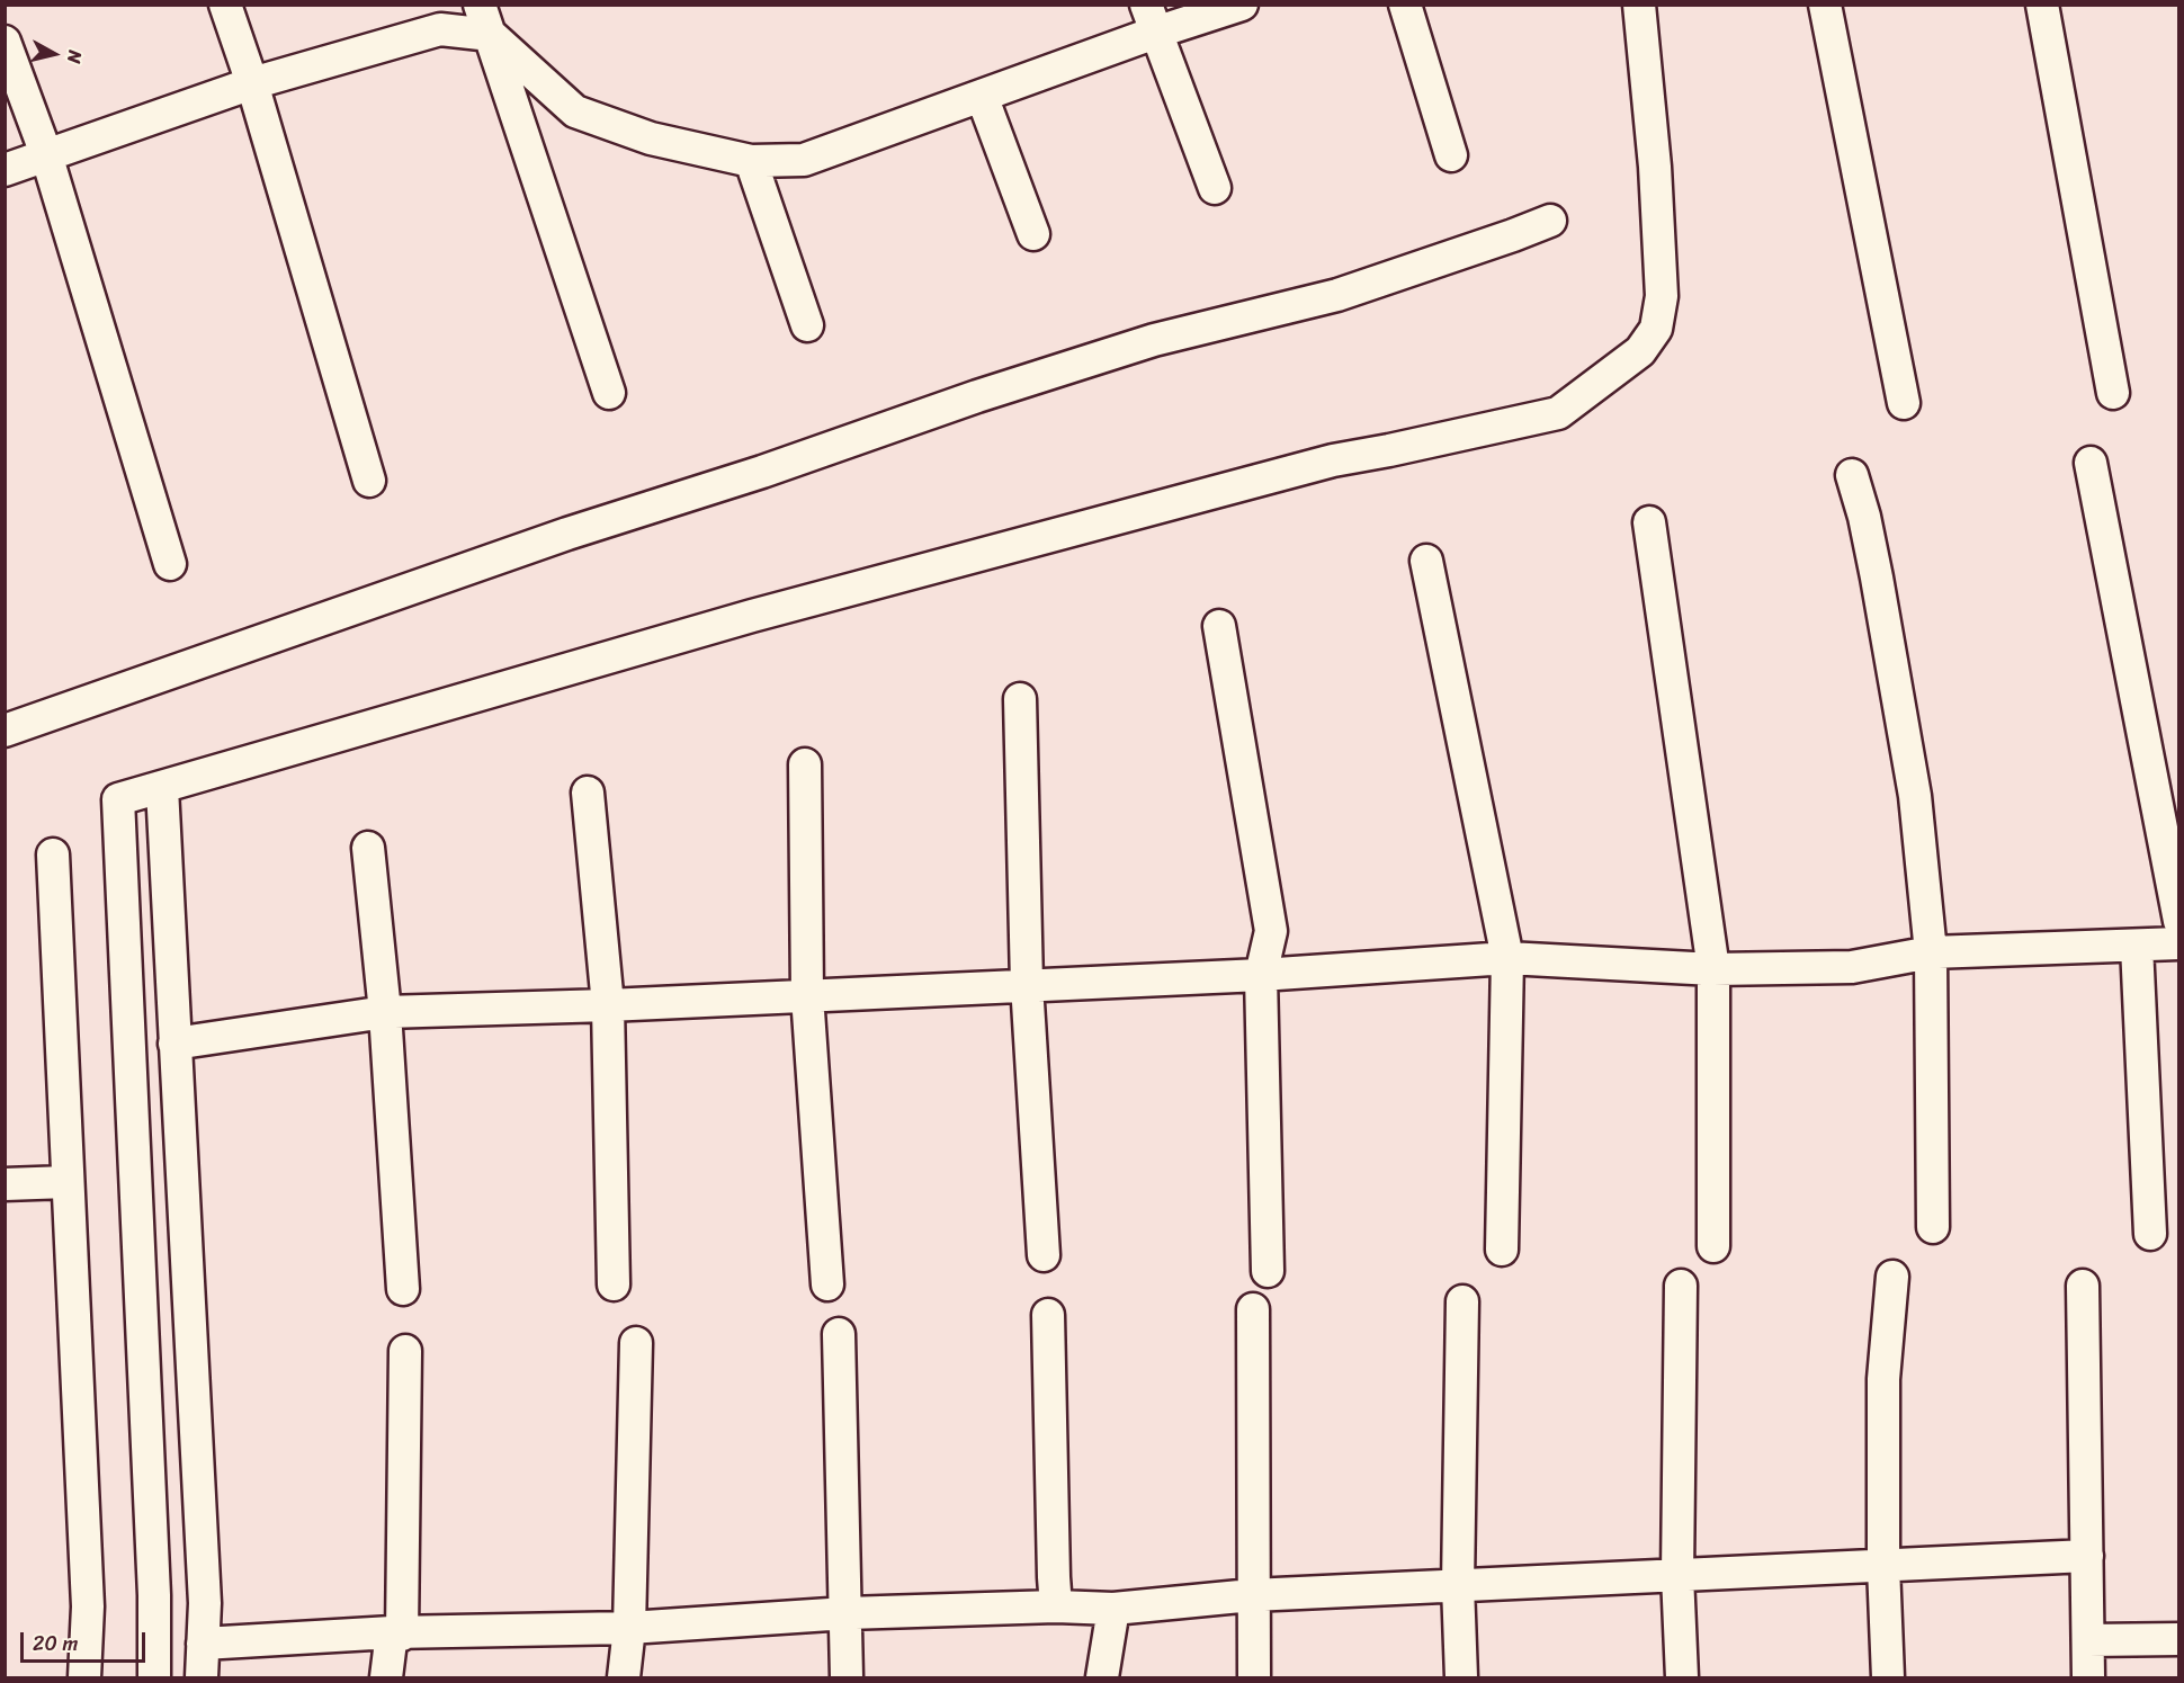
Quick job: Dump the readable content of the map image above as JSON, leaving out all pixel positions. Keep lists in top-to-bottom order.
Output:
{
  "scale_bar": "20 m",
  "north": "right"
}
